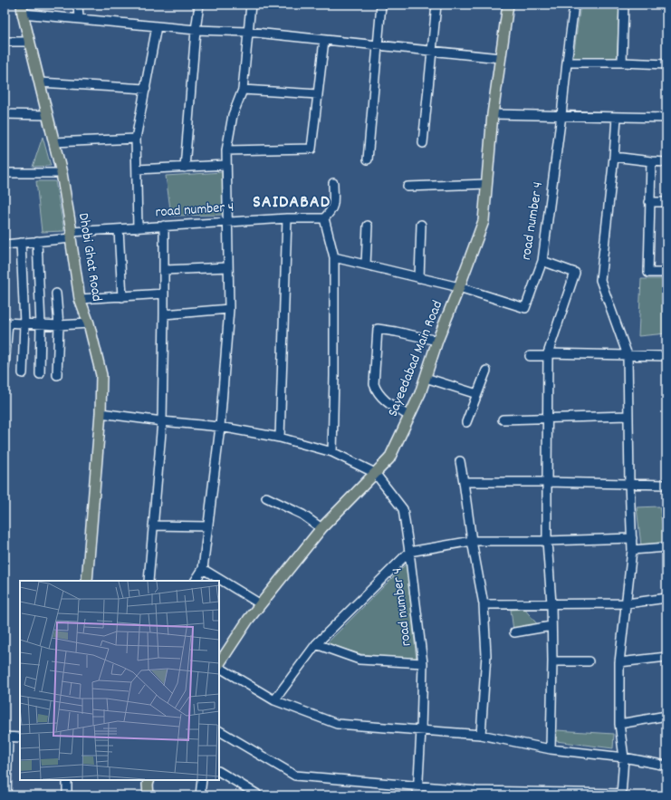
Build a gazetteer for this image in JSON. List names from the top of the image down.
{
  "streets": {
    "main road": ["Dhobi Ghat Road", "Sayeedabad Main Road"],
    "street": ["road number 4"]
  },
  "crossings": [
    ["road number 4", "Dhobi Ghat Road"],
    ["road number 4", "Sayeedabad Main Road"]
  ],
  "districts": ["SAIDABAD"]
}
